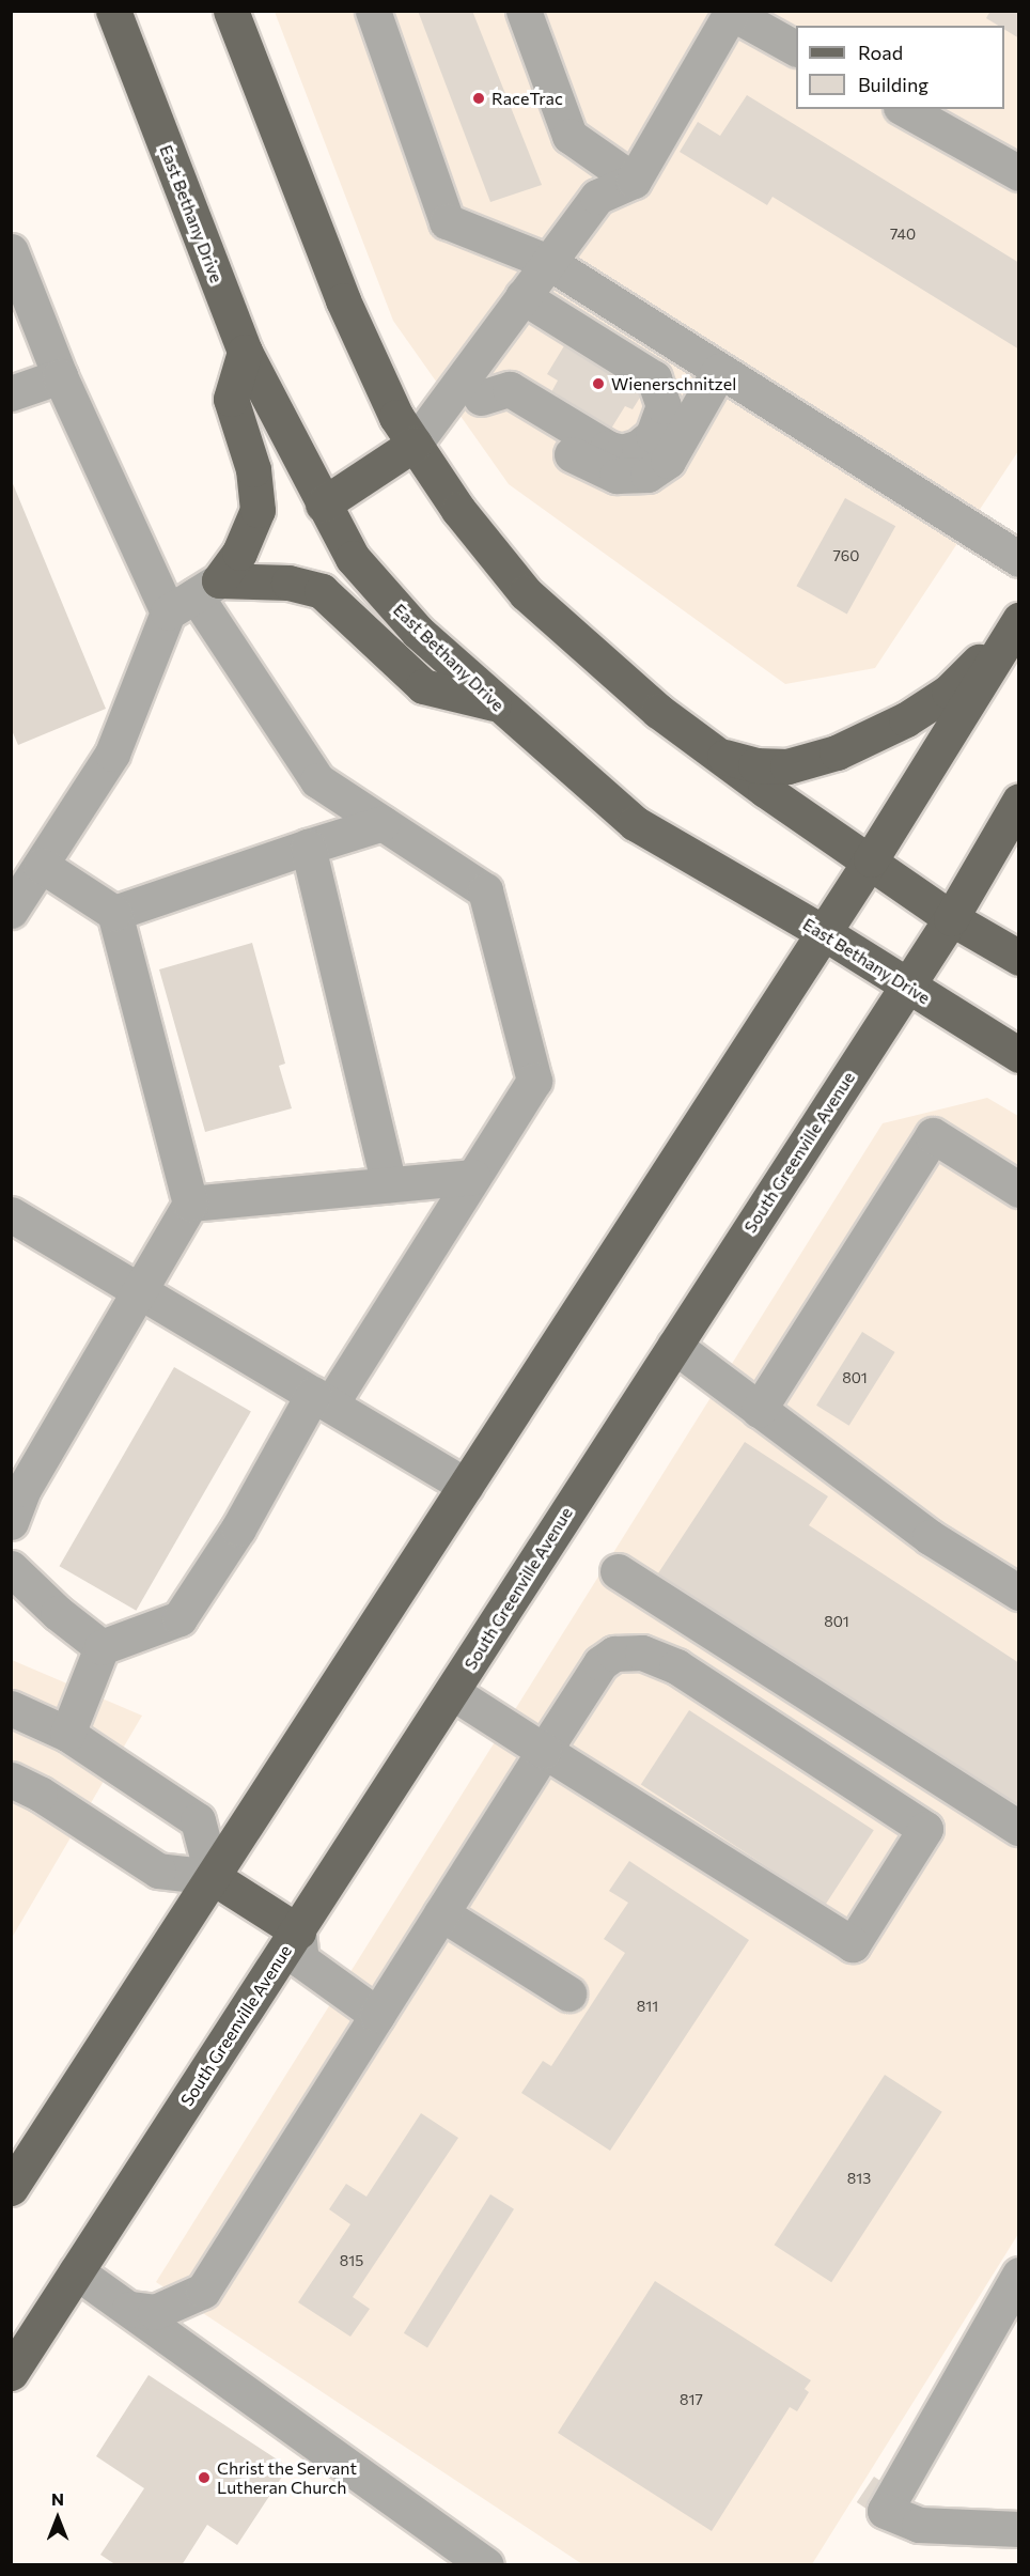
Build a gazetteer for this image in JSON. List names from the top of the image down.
{
  "streets": {
    "main road": ["East Bethany Drive", "South Greenville Avenue"]
  },
  "crossings": [
    ["East Bethany Drive", "South Greenville Avenue"]
  ],
  "places": ["RaceTrac", "Wienerschnitzel", "Christ the Servant Lutheran Church"],
  "house_numbers": [
    "740",
    "760",
    "801",
    "801",
    "811",
    "813",
    "815",
    "817"
  ],
  "legend": ["Road", "Building"],
  "north": "top"
}
